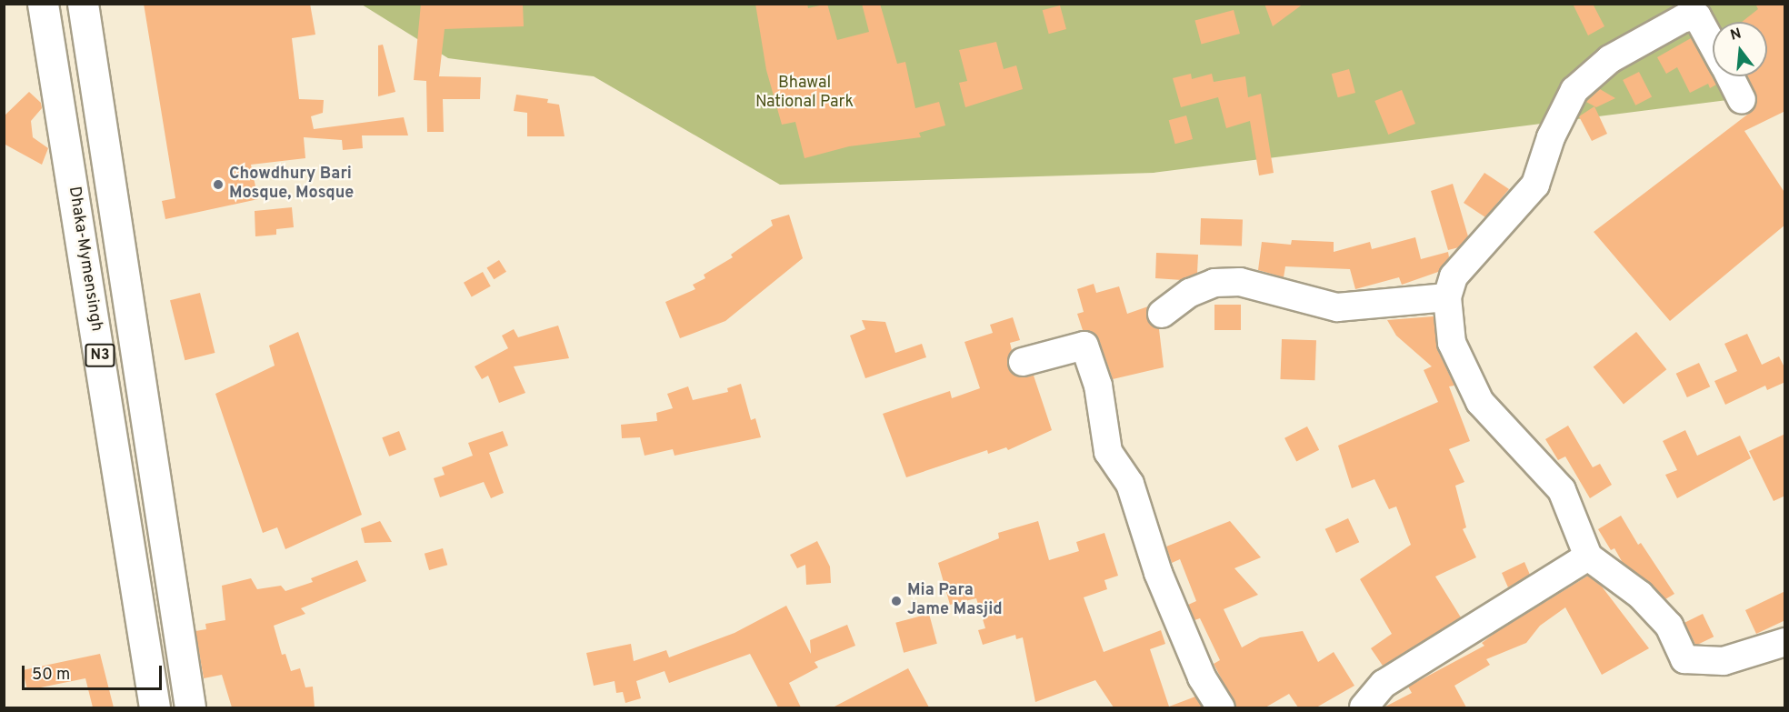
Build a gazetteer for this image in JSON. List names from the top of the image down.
{
  "streets": {
    "highway": ["Dhaka-Mymensingh", "N3"]
  },
  "parks": ["Bhawal National Park"],
  "places": ["Chowdhury Bari Mosque, Mosque", "Mia Para Jame Masjid"],
  "scale_bar": "50 m",
  "north": "top"
}
